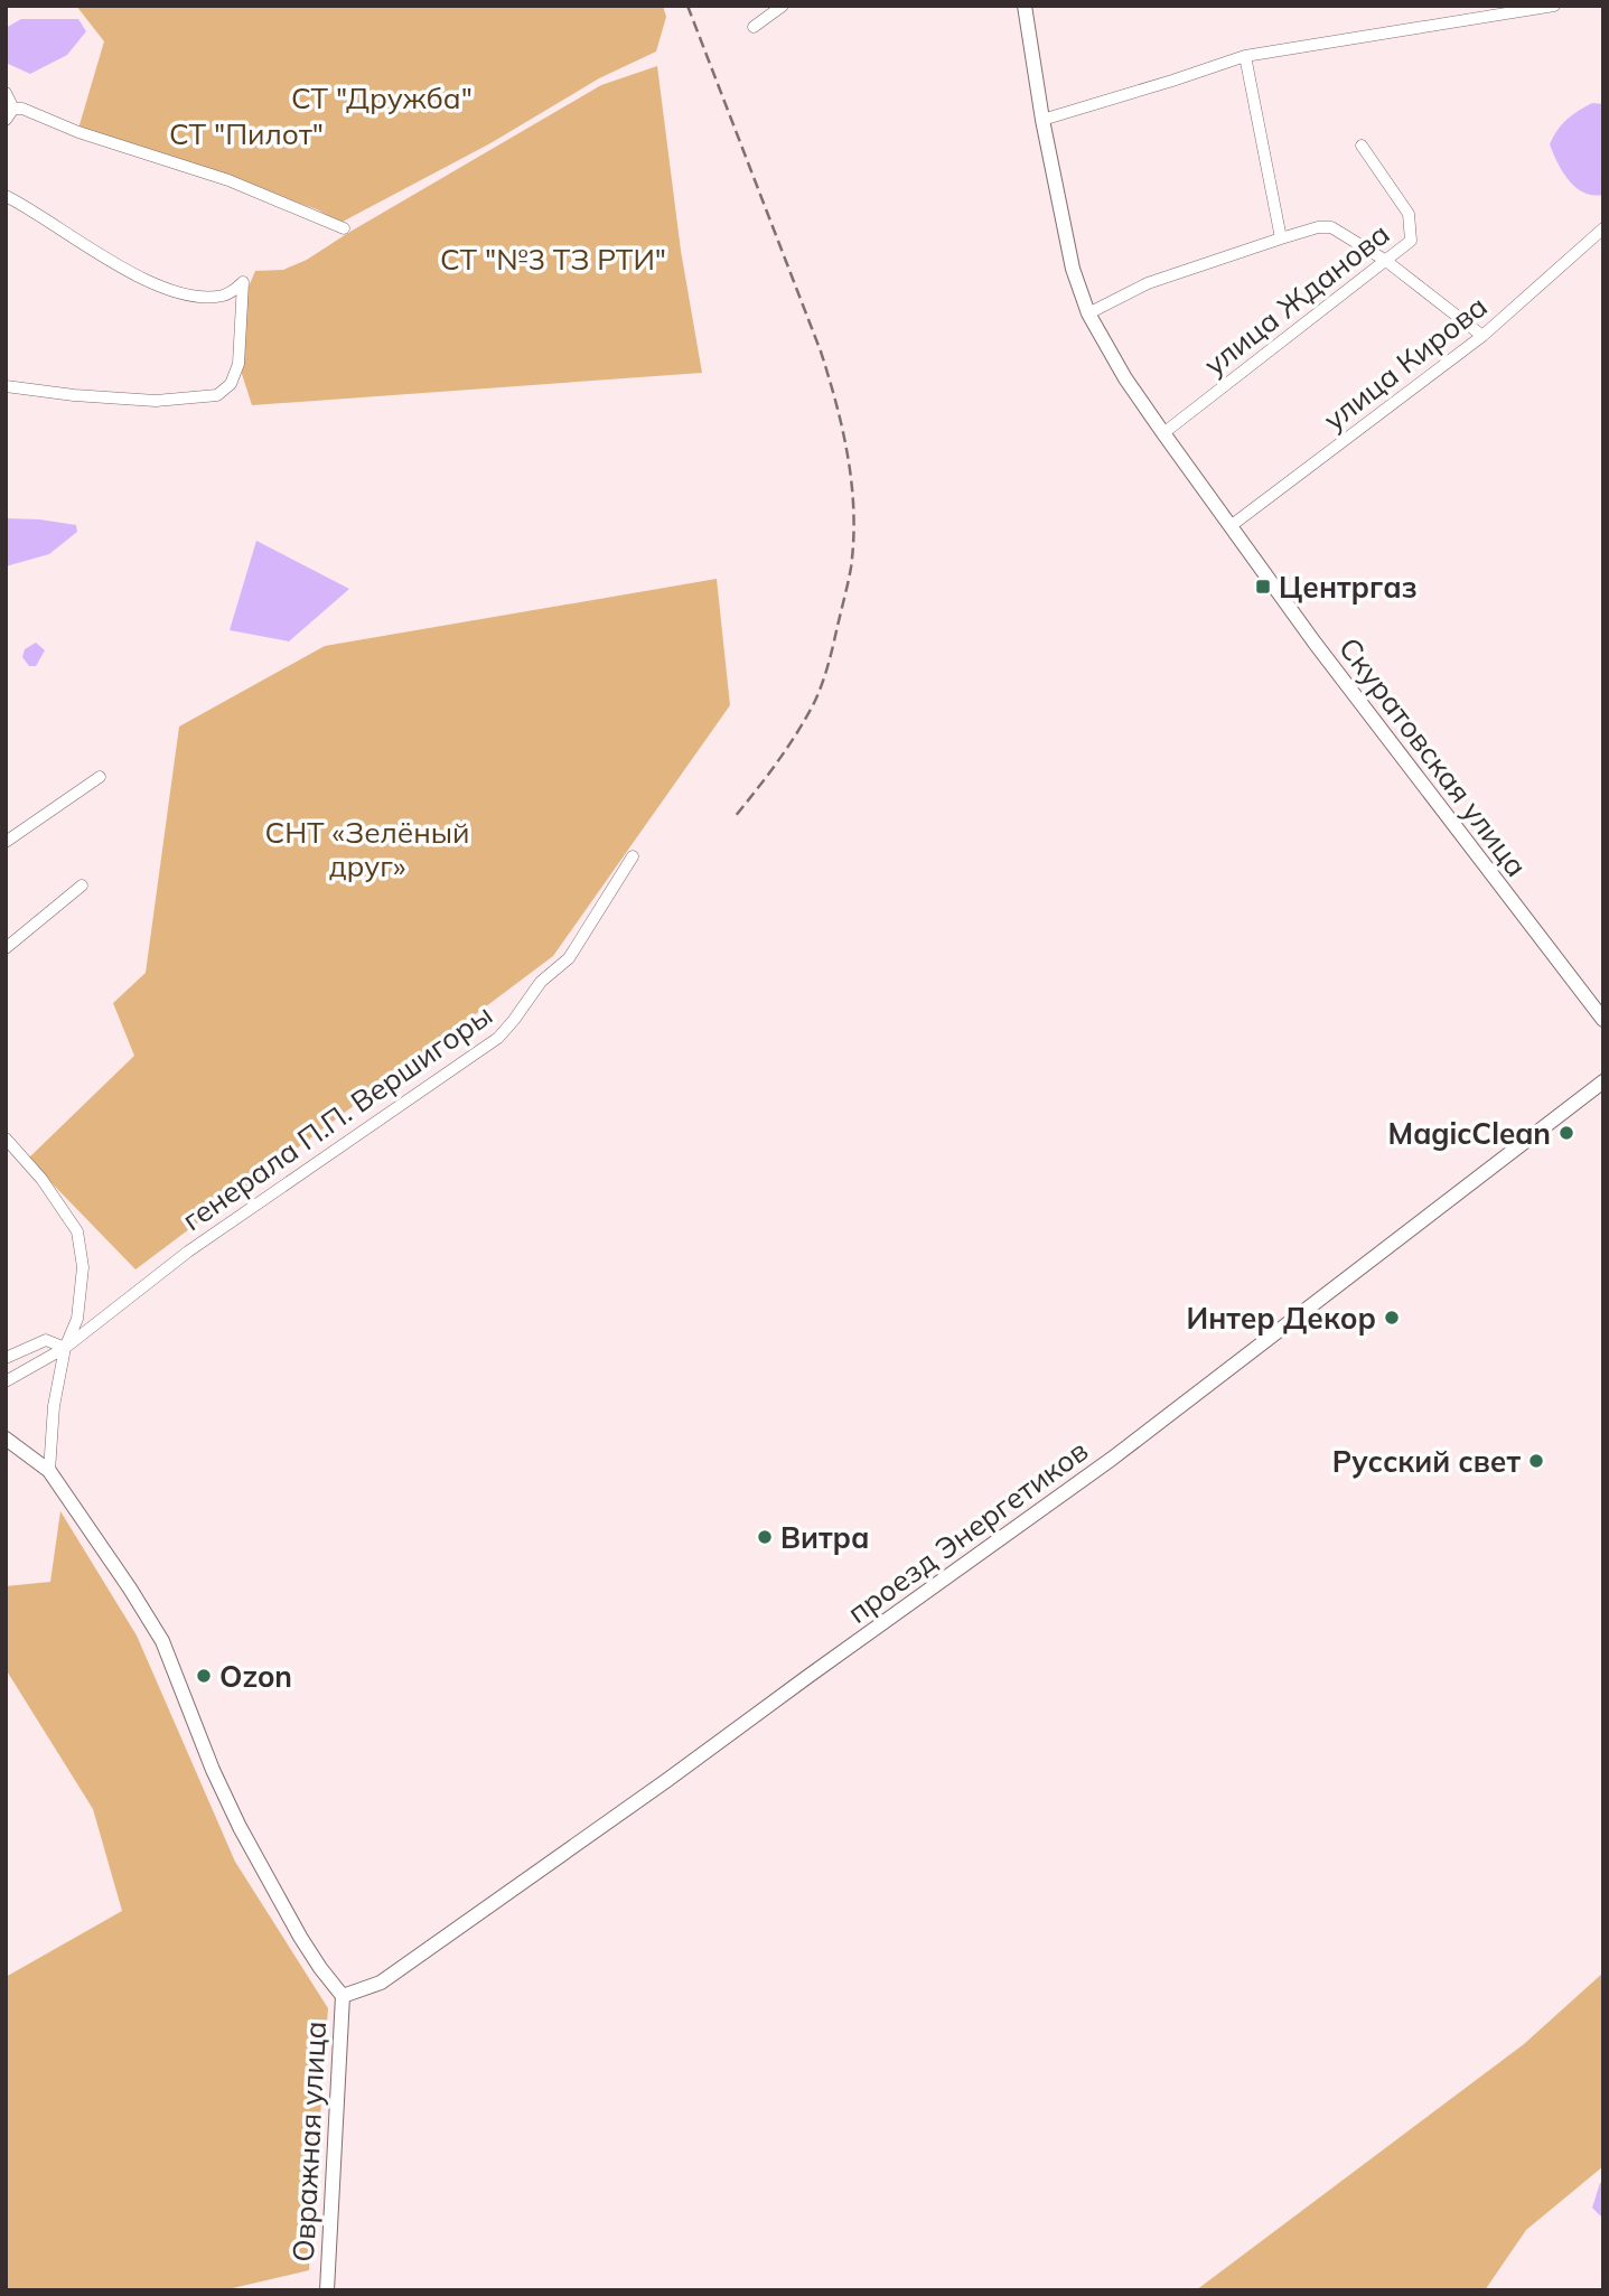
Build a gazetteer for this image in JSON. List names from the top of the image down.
{
  "streets": {
    "street": [
      "улица Жданова",
      "улица Кирова",
      "Скуратовская улица",
      "генерала П.П. Вершигоры",
      "проезд Энергетиков",
      "Овражная улица"
    ]
  },
  "crossings": [
    ["улица Жданова", "Скуратовская улица"],
    ["улица Кирова", "Скуратовская улица"],
    ["проезд Энергетиков", "Овражная улица"]
  ],
  "parks": [
    "СТ \"Дружба\"",
    "СТ \"Пилот\"",
    "СТ \"№3 ТЗ РТИ\"",
    "СНТ «Зелёный друг»"
  ],
  "places": {
    "transit": ["Центргаз"],
    "other": [
      "MagicClean",
      "Интер Декор",
      "Русский свет",
      "Витра",
      "Ozon"
    ]
  }
}
